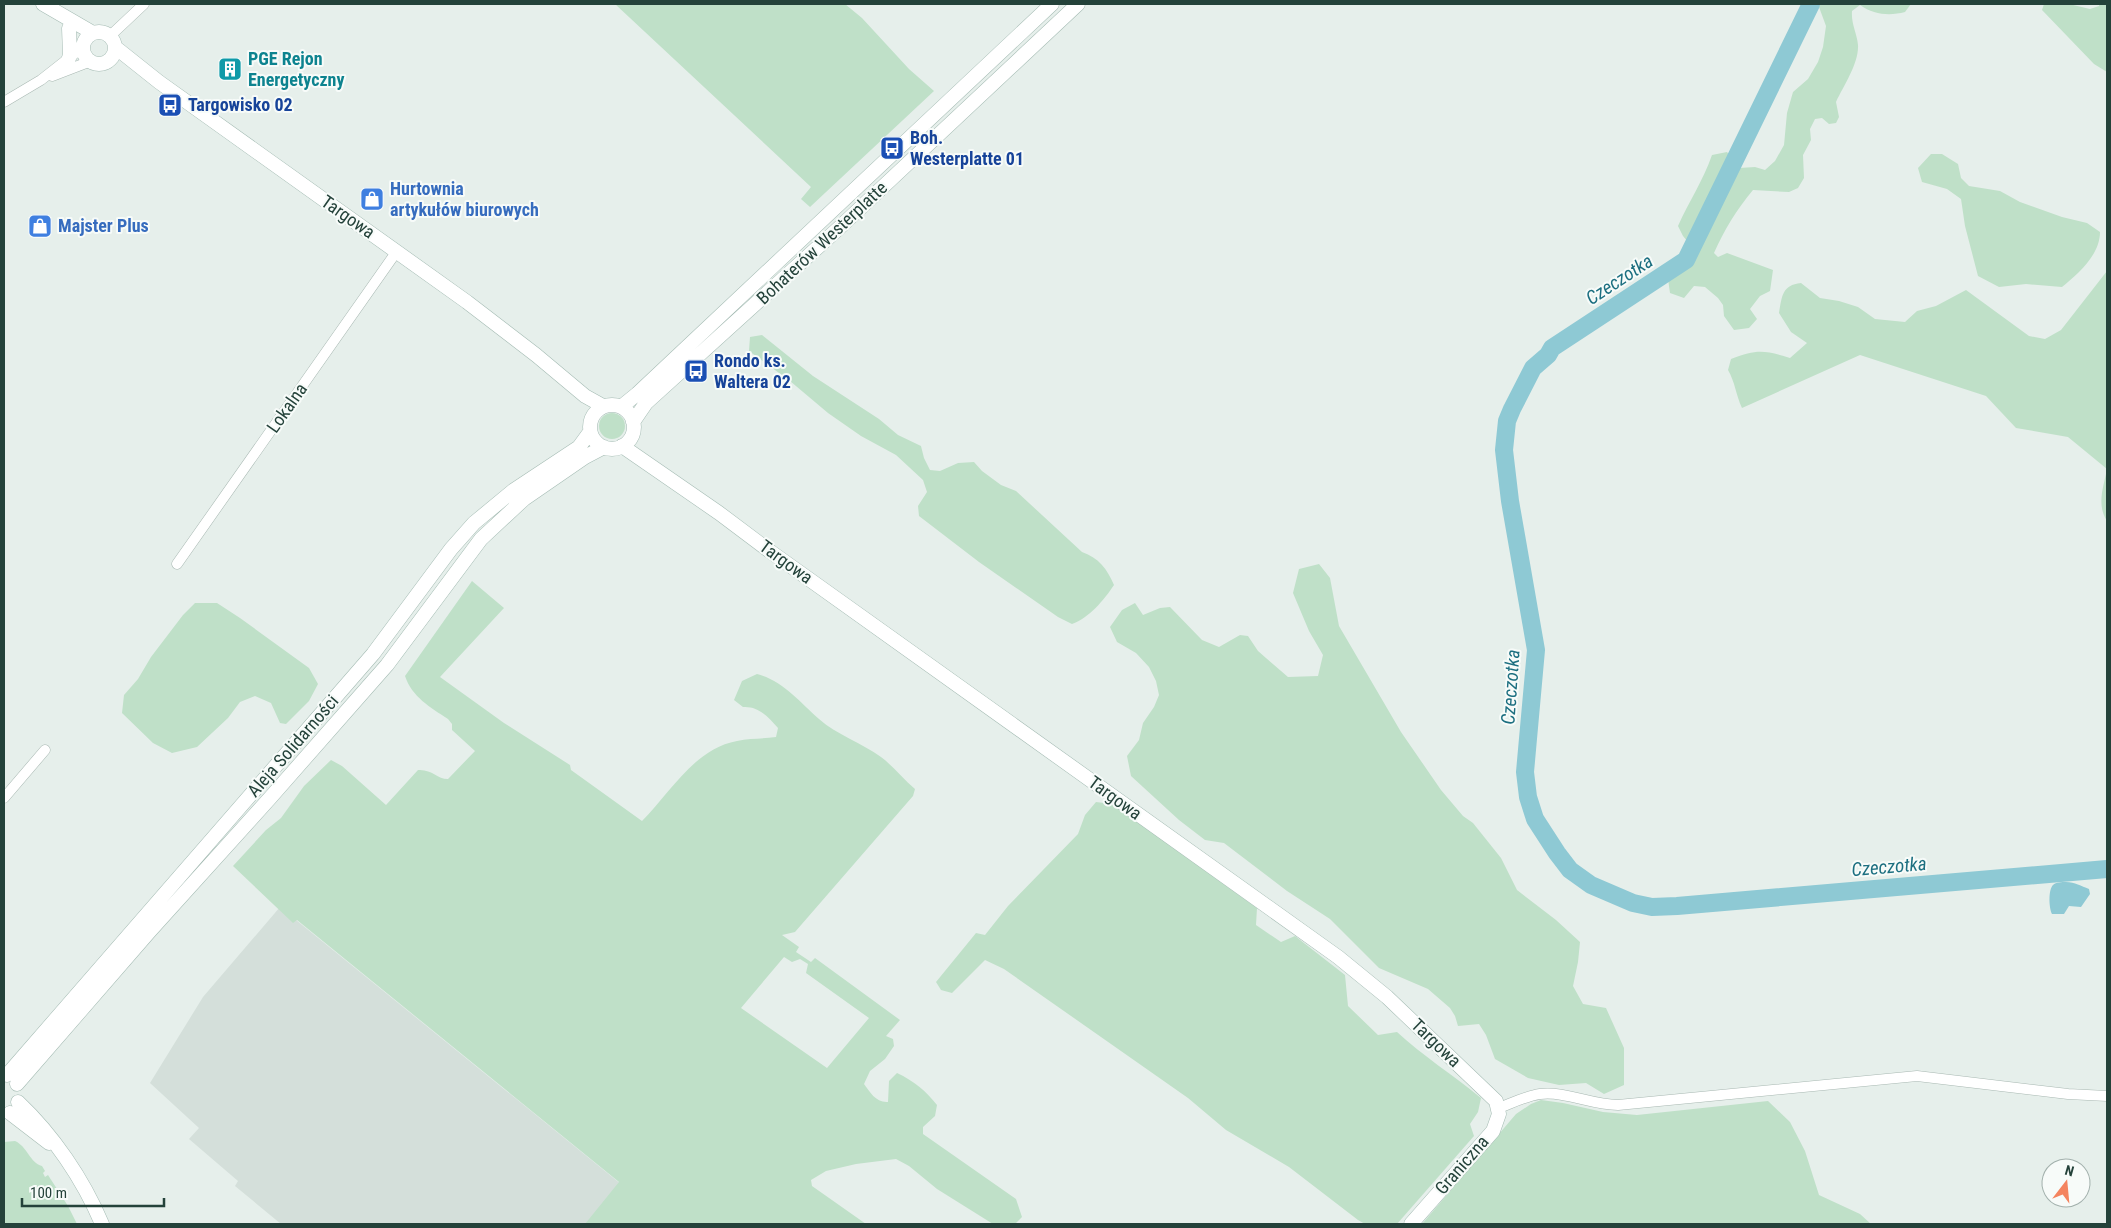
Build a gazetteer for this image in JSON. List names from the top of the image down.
{
  "streets": {
    "main road": [
      "Targowa",
      "Bohaterów Westerplatte",
      "Aleja Solidarności",
      "Graniczna"
    ],
    "street": ["Lokalna"]
  },
  "crossings": [
    ["Targowa", "Bohaterów Westerplatte"],
    ["Targowa", "Lokalna"],
    ["Targowa", "Aleja Solidarności"],
    ["Targowa", "Graniczna"],
    ["Bohaterów Westerplatte", "Aleja Solidarności"]
  ],
  "water": ["Czeczotka"],
  "places": {
    "building": ["PGE Rejon Energetyczny"],
    "bus stop": ["Targowisko 02", "Boh. Westerplatte 01", "Rondo ks. Waltera 02"],
    "shop": ["Hurtownia artykułów biurowych", "Majster Plus"]
  },
  "scale_bar": "100 m",
  "north": "top"
}
